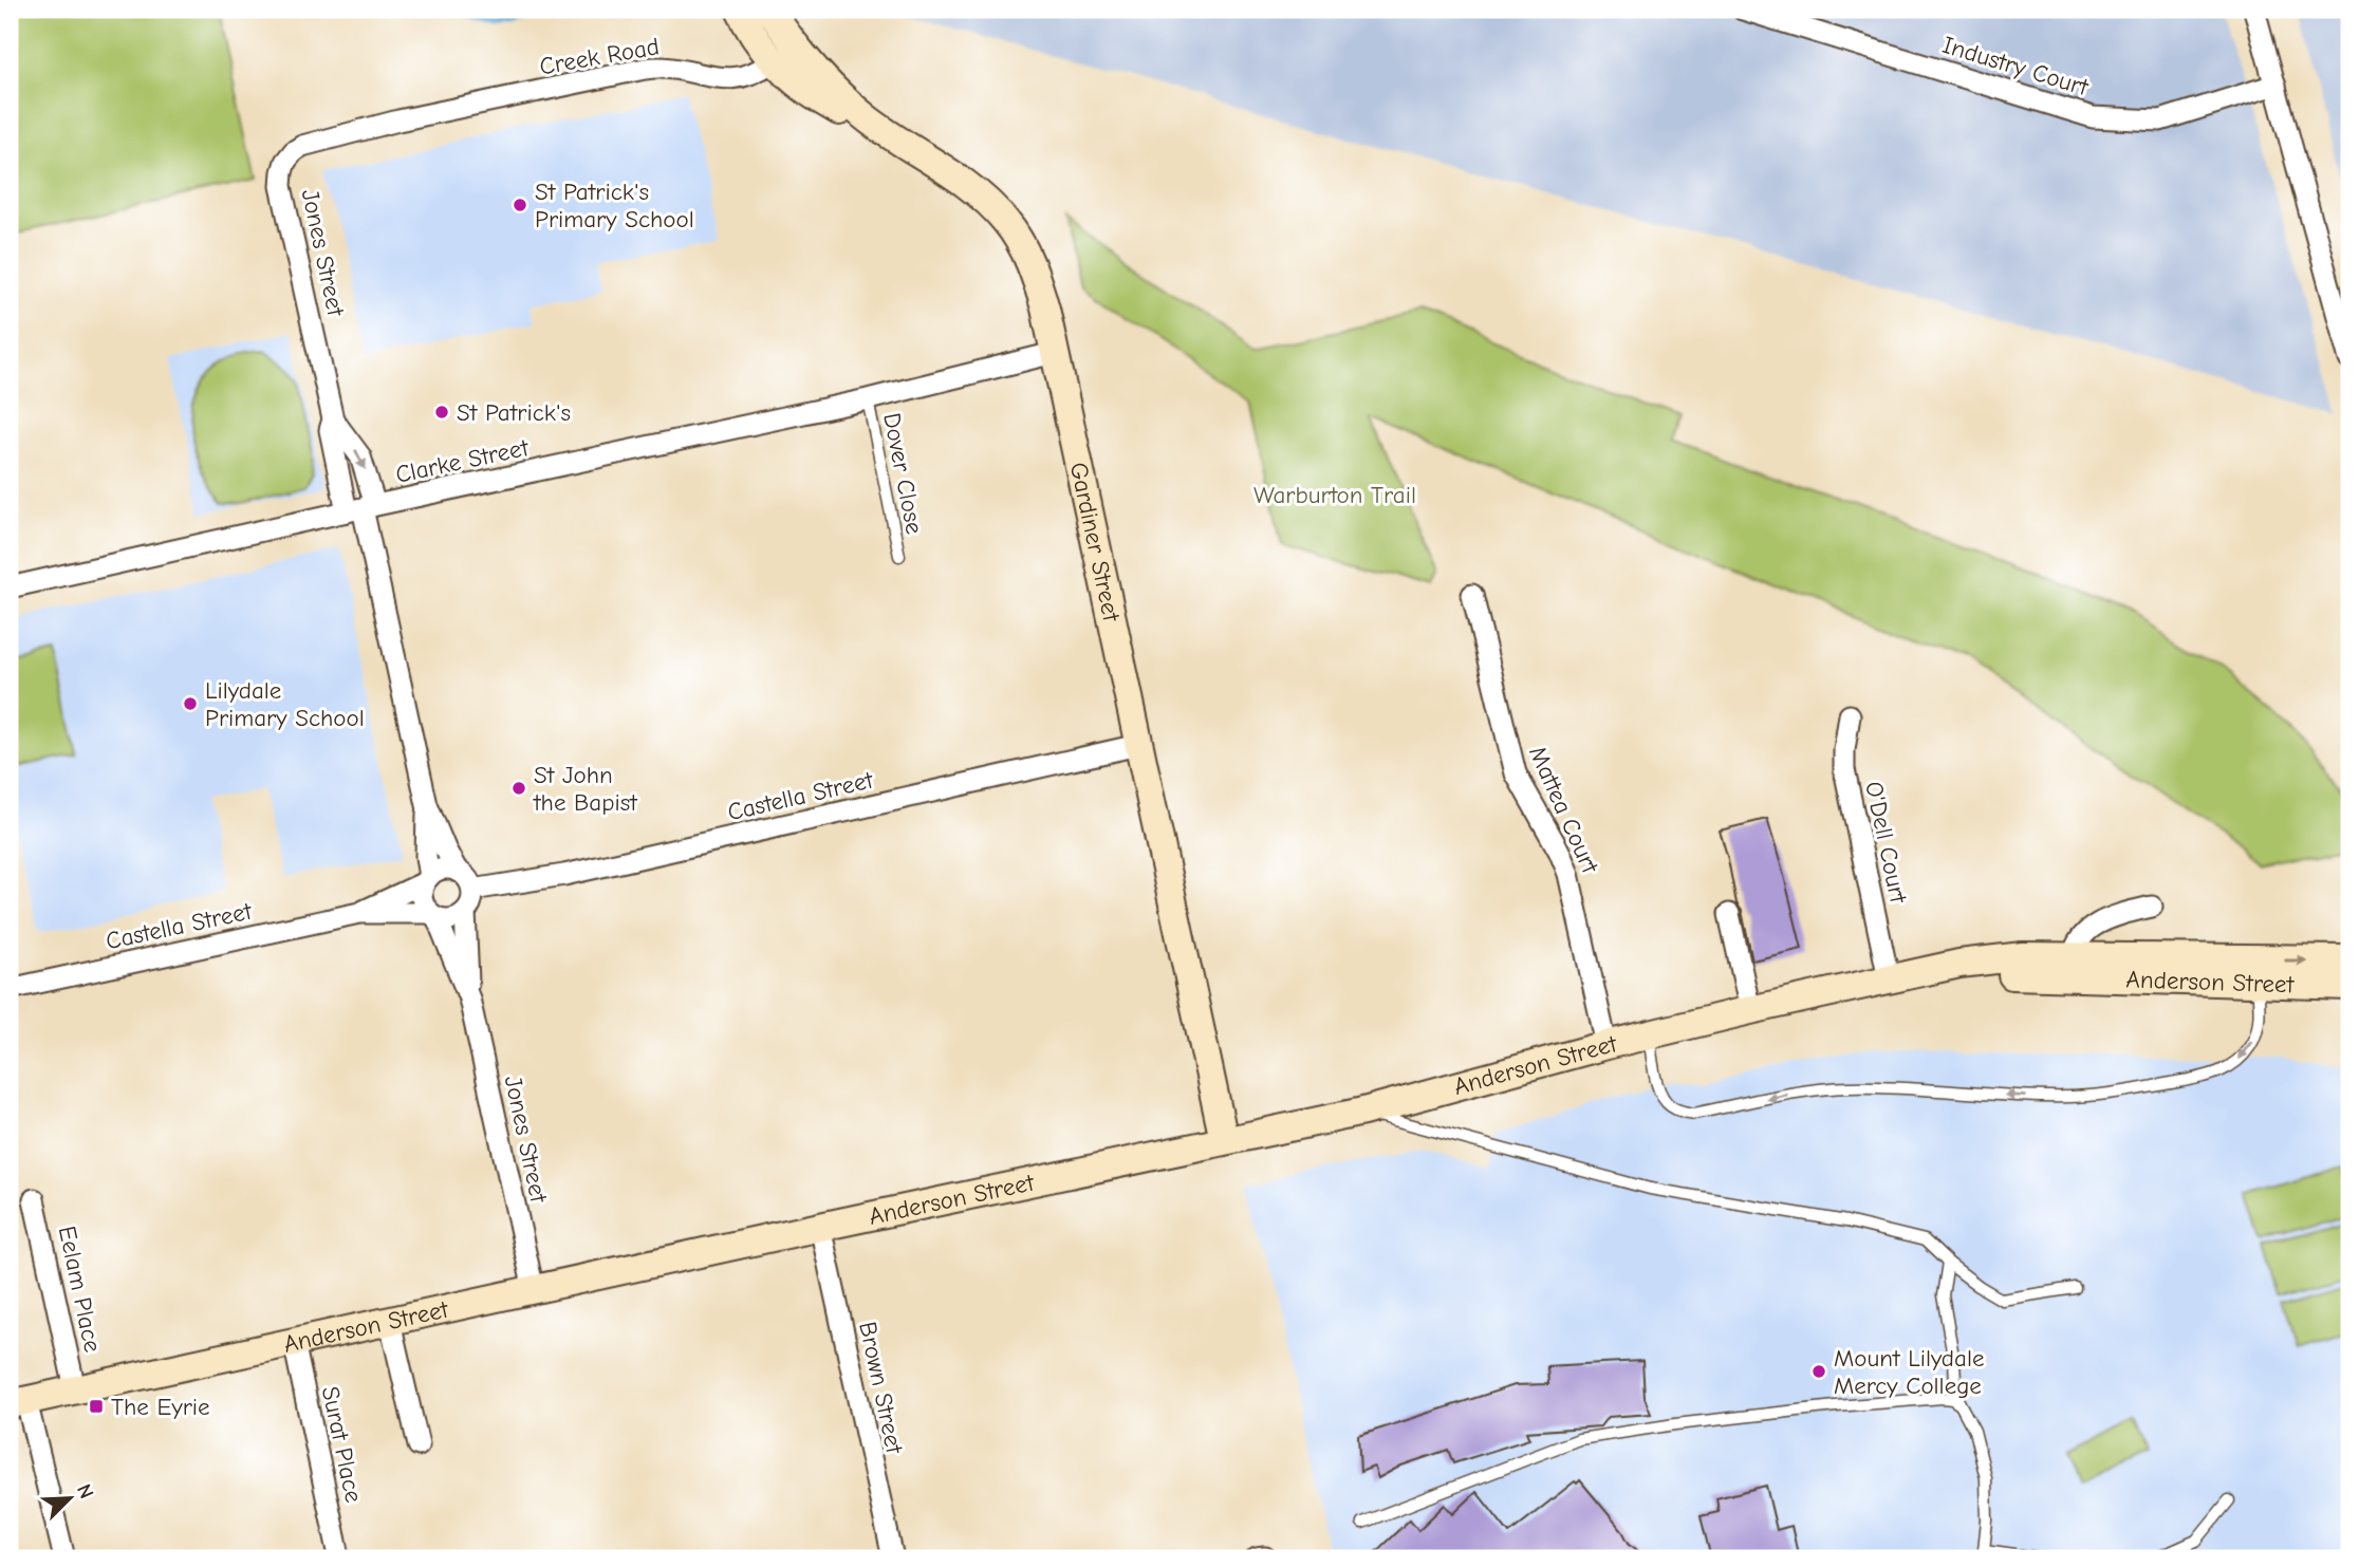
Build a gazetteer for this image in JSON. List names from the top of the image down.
{
  "streets": {
    "main road": ["Gardiner Street", "Anderson Street"],
    "street": [
      "Creek Road",
      "Industry Court",
      "Jones Street",
      "Clarke Street",
      "Castella Street",
      "Mattea Court",
      "O'Dell Court",
      "Eelam Place",
      "Brown Street",
      "Surat Place"
    ],
    "lane": ["Dover Close"]
  },
  "crossings": [
    ["Creek Road", "Jones Street"],
    ["Creek Road", "Gardiner Street"],
    ["Jones Street", "Clarke Street"],
    ["Jones Street", "Castella Street"],
    ["Jones Street", "Anderson Street"],
    ["Clarke Street", "Dover Close"],
    ["Clarke Street", "Gardiner Street"],
    ["Gardiner Street", "Castella Street"],
    ["Gardiner Street", "Anderson Street"],
    ["Mattea Court", "Anderson Street"],
    ["O'Dell Court", "Anderson Street"],
    ["Anderson Street", "Eelam Place"],
    ["Anderson Street", "Brown Street"],
    ["Anderson Street", "Surat Place"]
  ],
  "parks": ["Warburton Trail"],
  "places": {
    "other": [
      "St Patrick's Primary School",
      "St Patrick's",
      "Lilydale Primary School",
      "St John the Bapist",
      "Mount Lilydale Mercy College"
    ],
    "transit": ["The Eyrie"]
  },
  "north": "top right"
}
